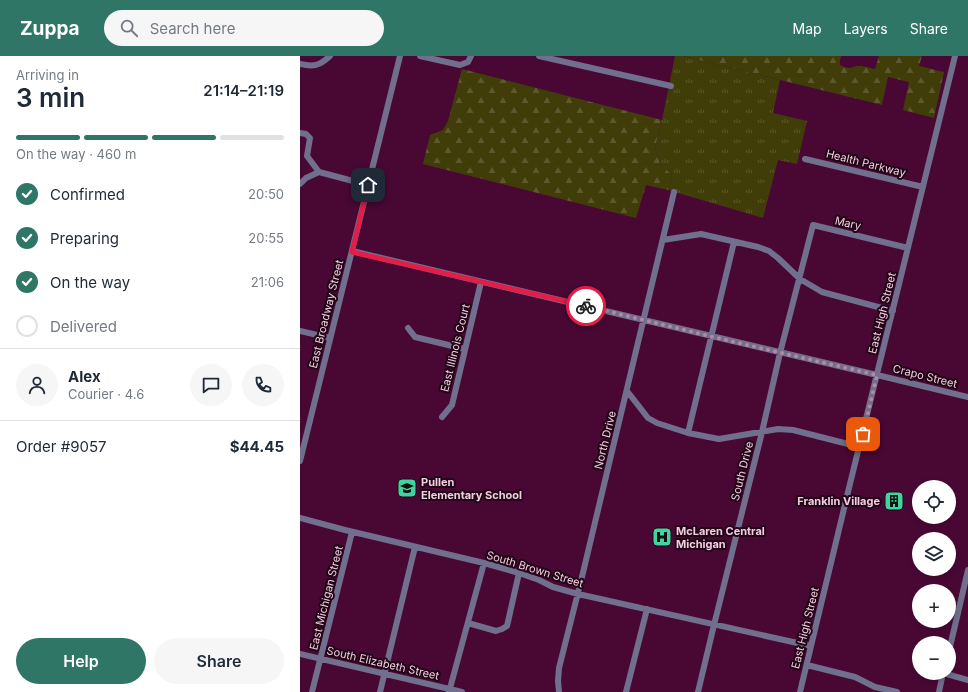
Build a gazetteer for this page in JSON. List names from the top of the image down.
{
  "streets": {
    "street": [
      "Health Parkway",
      "Mary",
      "East High Street",
      "East Broadway Street",
      "East Illinois Court",
      "Crapo Street",
      "North Drive",
      "South Drive",
      "South Brown Street",
      "East Michigan Street",
      "South Elizabeth Street"
    ]
  },
  "crossings": [
    ["Health Parkway", "East High Street"],
    ["Mary", "East High Street"],
    ["Mary", "South Drive"],
    ["East High Street", "Crapo Street"],
    ["East High Street", "South Brown Street"],
    ["East Broadway Street", "Crapo Street"],
    ["East Illinois Court", "Crapo Street"],
    ["Crapo Street", "North Drive"],
    ["Crapo Street", "South Drive"],
    ["North Drive", "South Brown Street"],
    ["South Drive", "South Brown Street"],
    ["South Brown Street", "East Michigan Street"],
    ["East Michigan Street", "South Elizabeth Street"]
  ],
  "places": {
    "school or university": ["Pullen Elementary School"],
    "building": ["Franklin Village"],
    "hospital": ["McLaren Central Michigan"]
  },
  "page": {
    "header": "Zuppa",
    "search": "Search here",
    "nav": ["Map", "Layers", "Share"],
    "heading": ["3 min", "Arriving in", "21:14–21:19"],
    "panel": [
      "Alex",
      "Courier · 4.6",
      "Order #9057",
      "$44.45"
    ],
    "bar": "On the way · 460 m",
    "list": [
      ["Confirmed", "20:50"],
      ["Preparing", "20:55"],
      ["On the way", "21:06"],
      "Delivered"
    ],
    "map_buttons": ["+", "−"],
    "buttons": ["Help", "Share"]
  }
}
